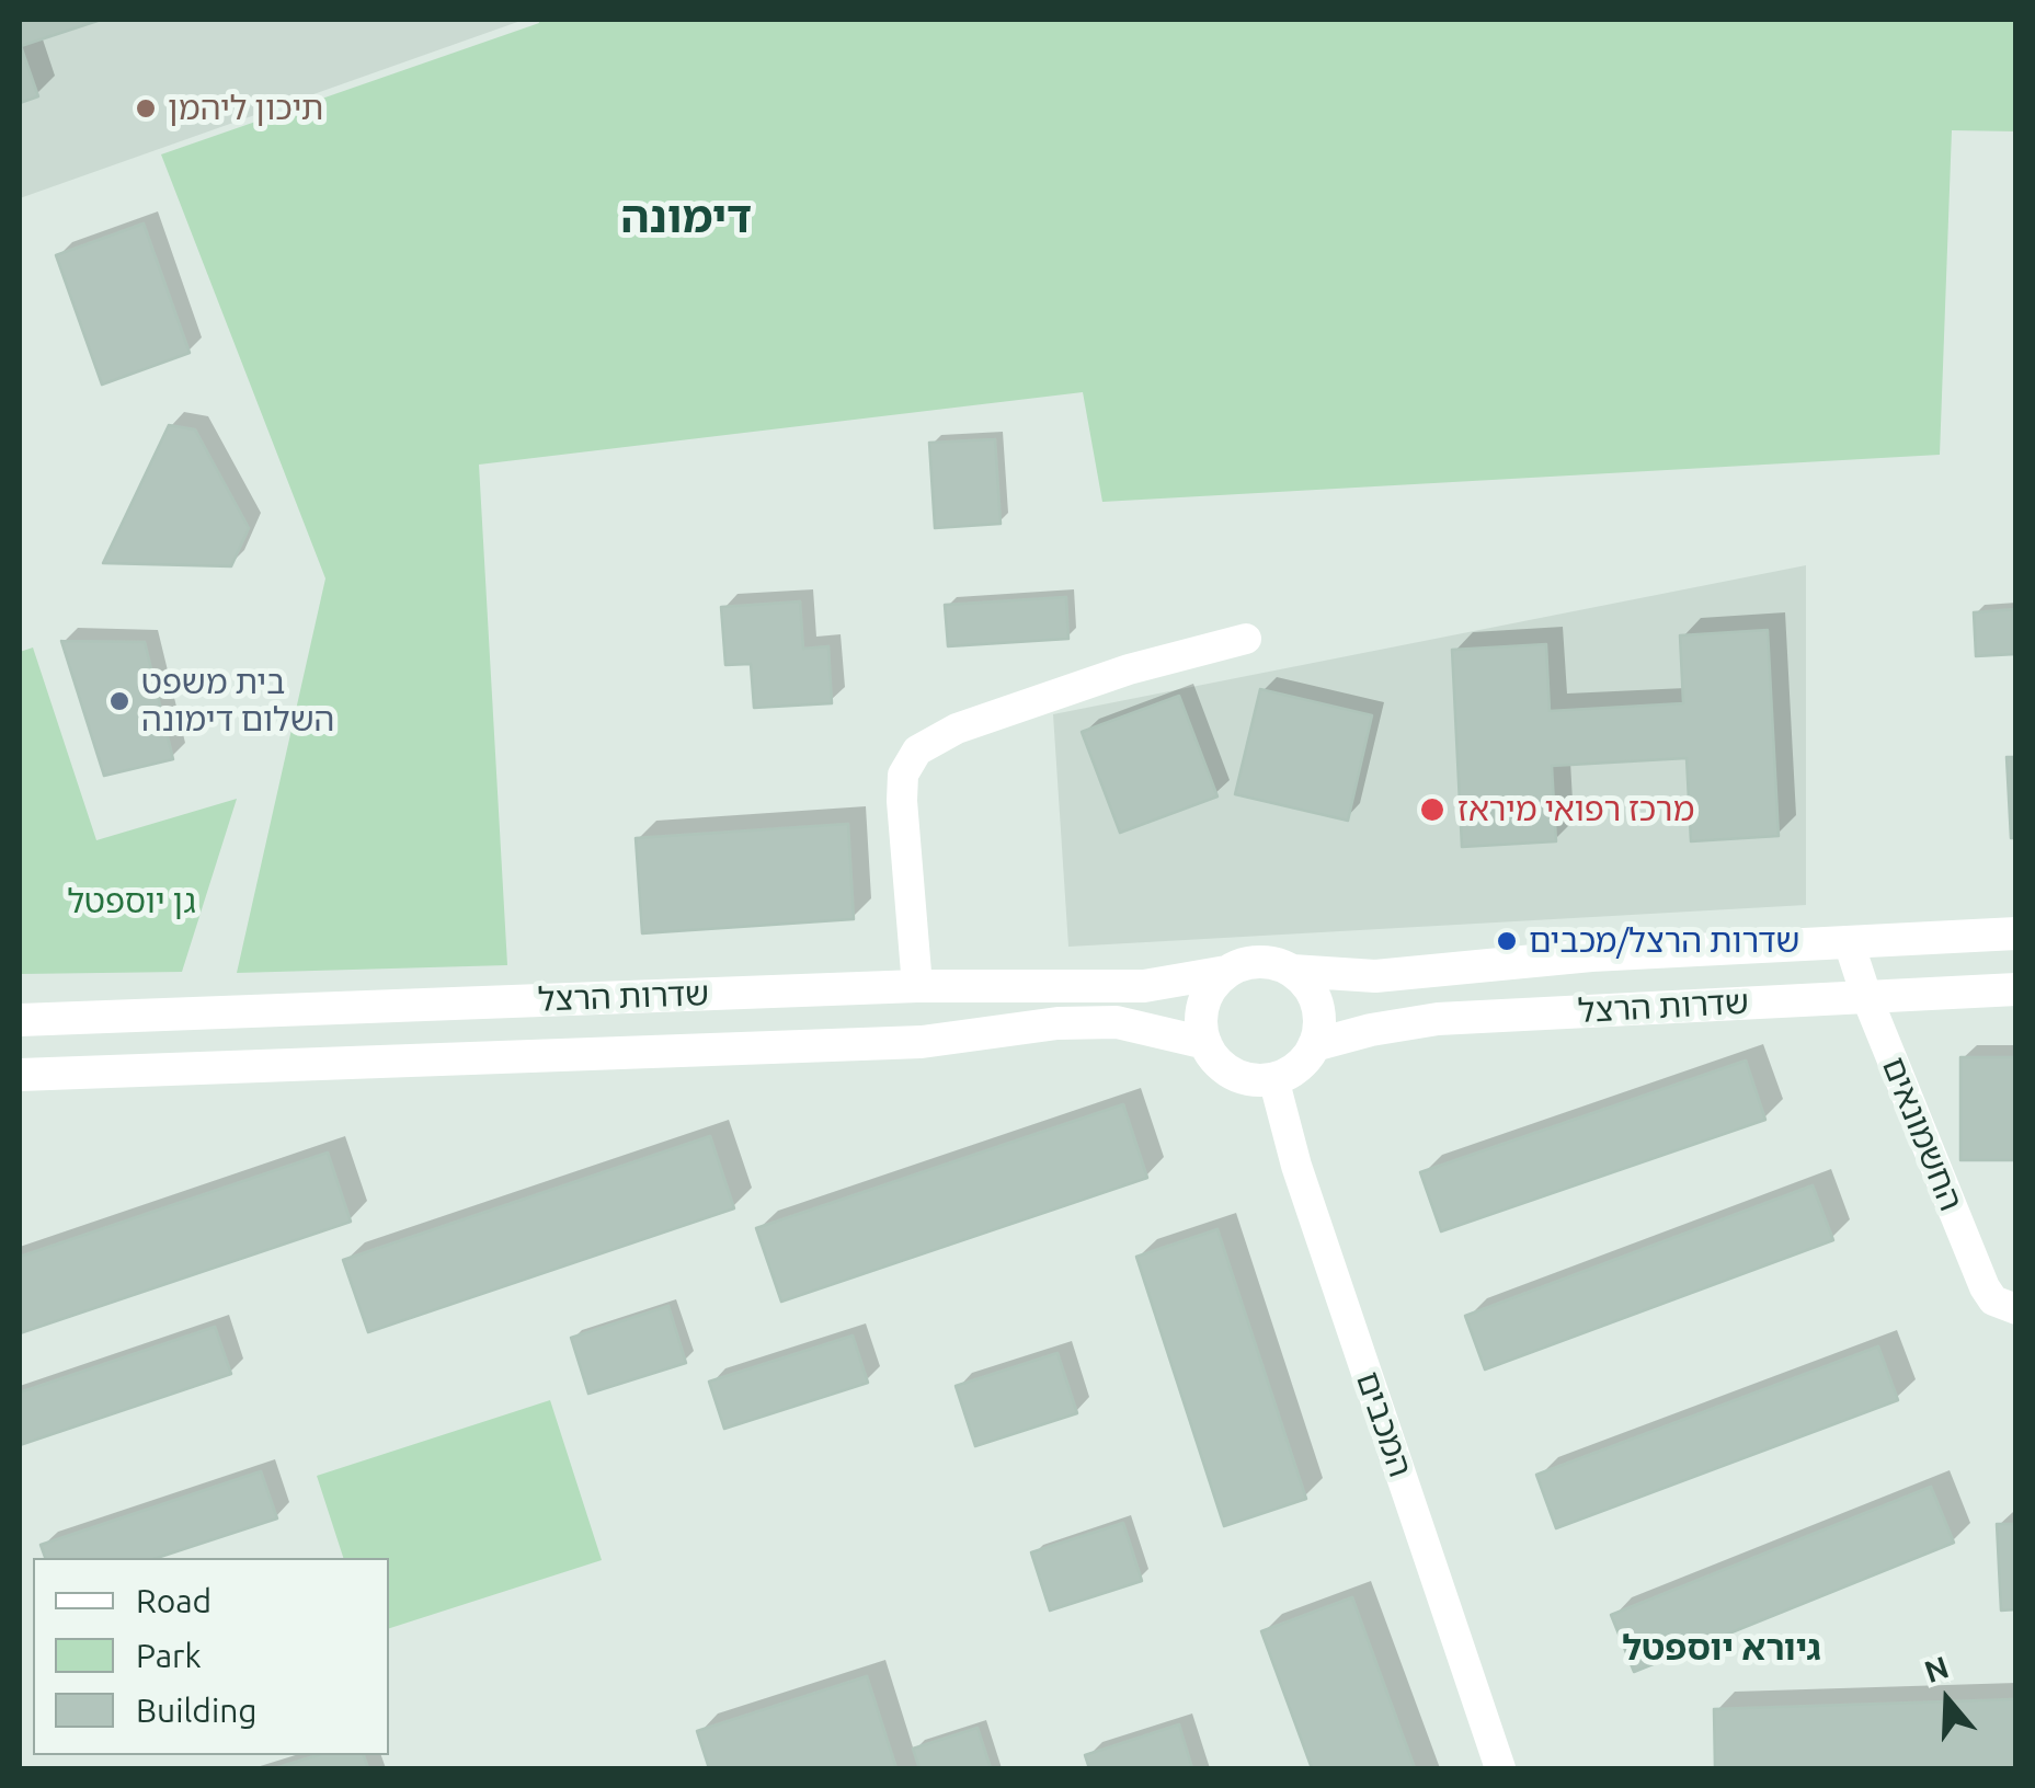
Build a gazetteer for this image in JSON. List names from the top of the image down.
{
  "streets": {
    "main road": ["שדרות הרצל"],
    "street": ["החשמונאים", "המכבים"]
  },
  "crossings": [
    ["שדרות הרצל", "החשמונאים"],
    ["שדרות הרצל", "המכבים"]
  ],
  "districts": ["דימונה", "גיורא יוספטל"],
  "parks": ["גן יוספטל"],
  "places": [
    "תיכון ליהמן",
    "בית משפט השלום דימונה",
    "מרכז רפואי מיראז",
    "שדרות הרצל/מכבים"
  ],
  "legend": ["Road", "Park", "Building"],
  "north": "top"
}
